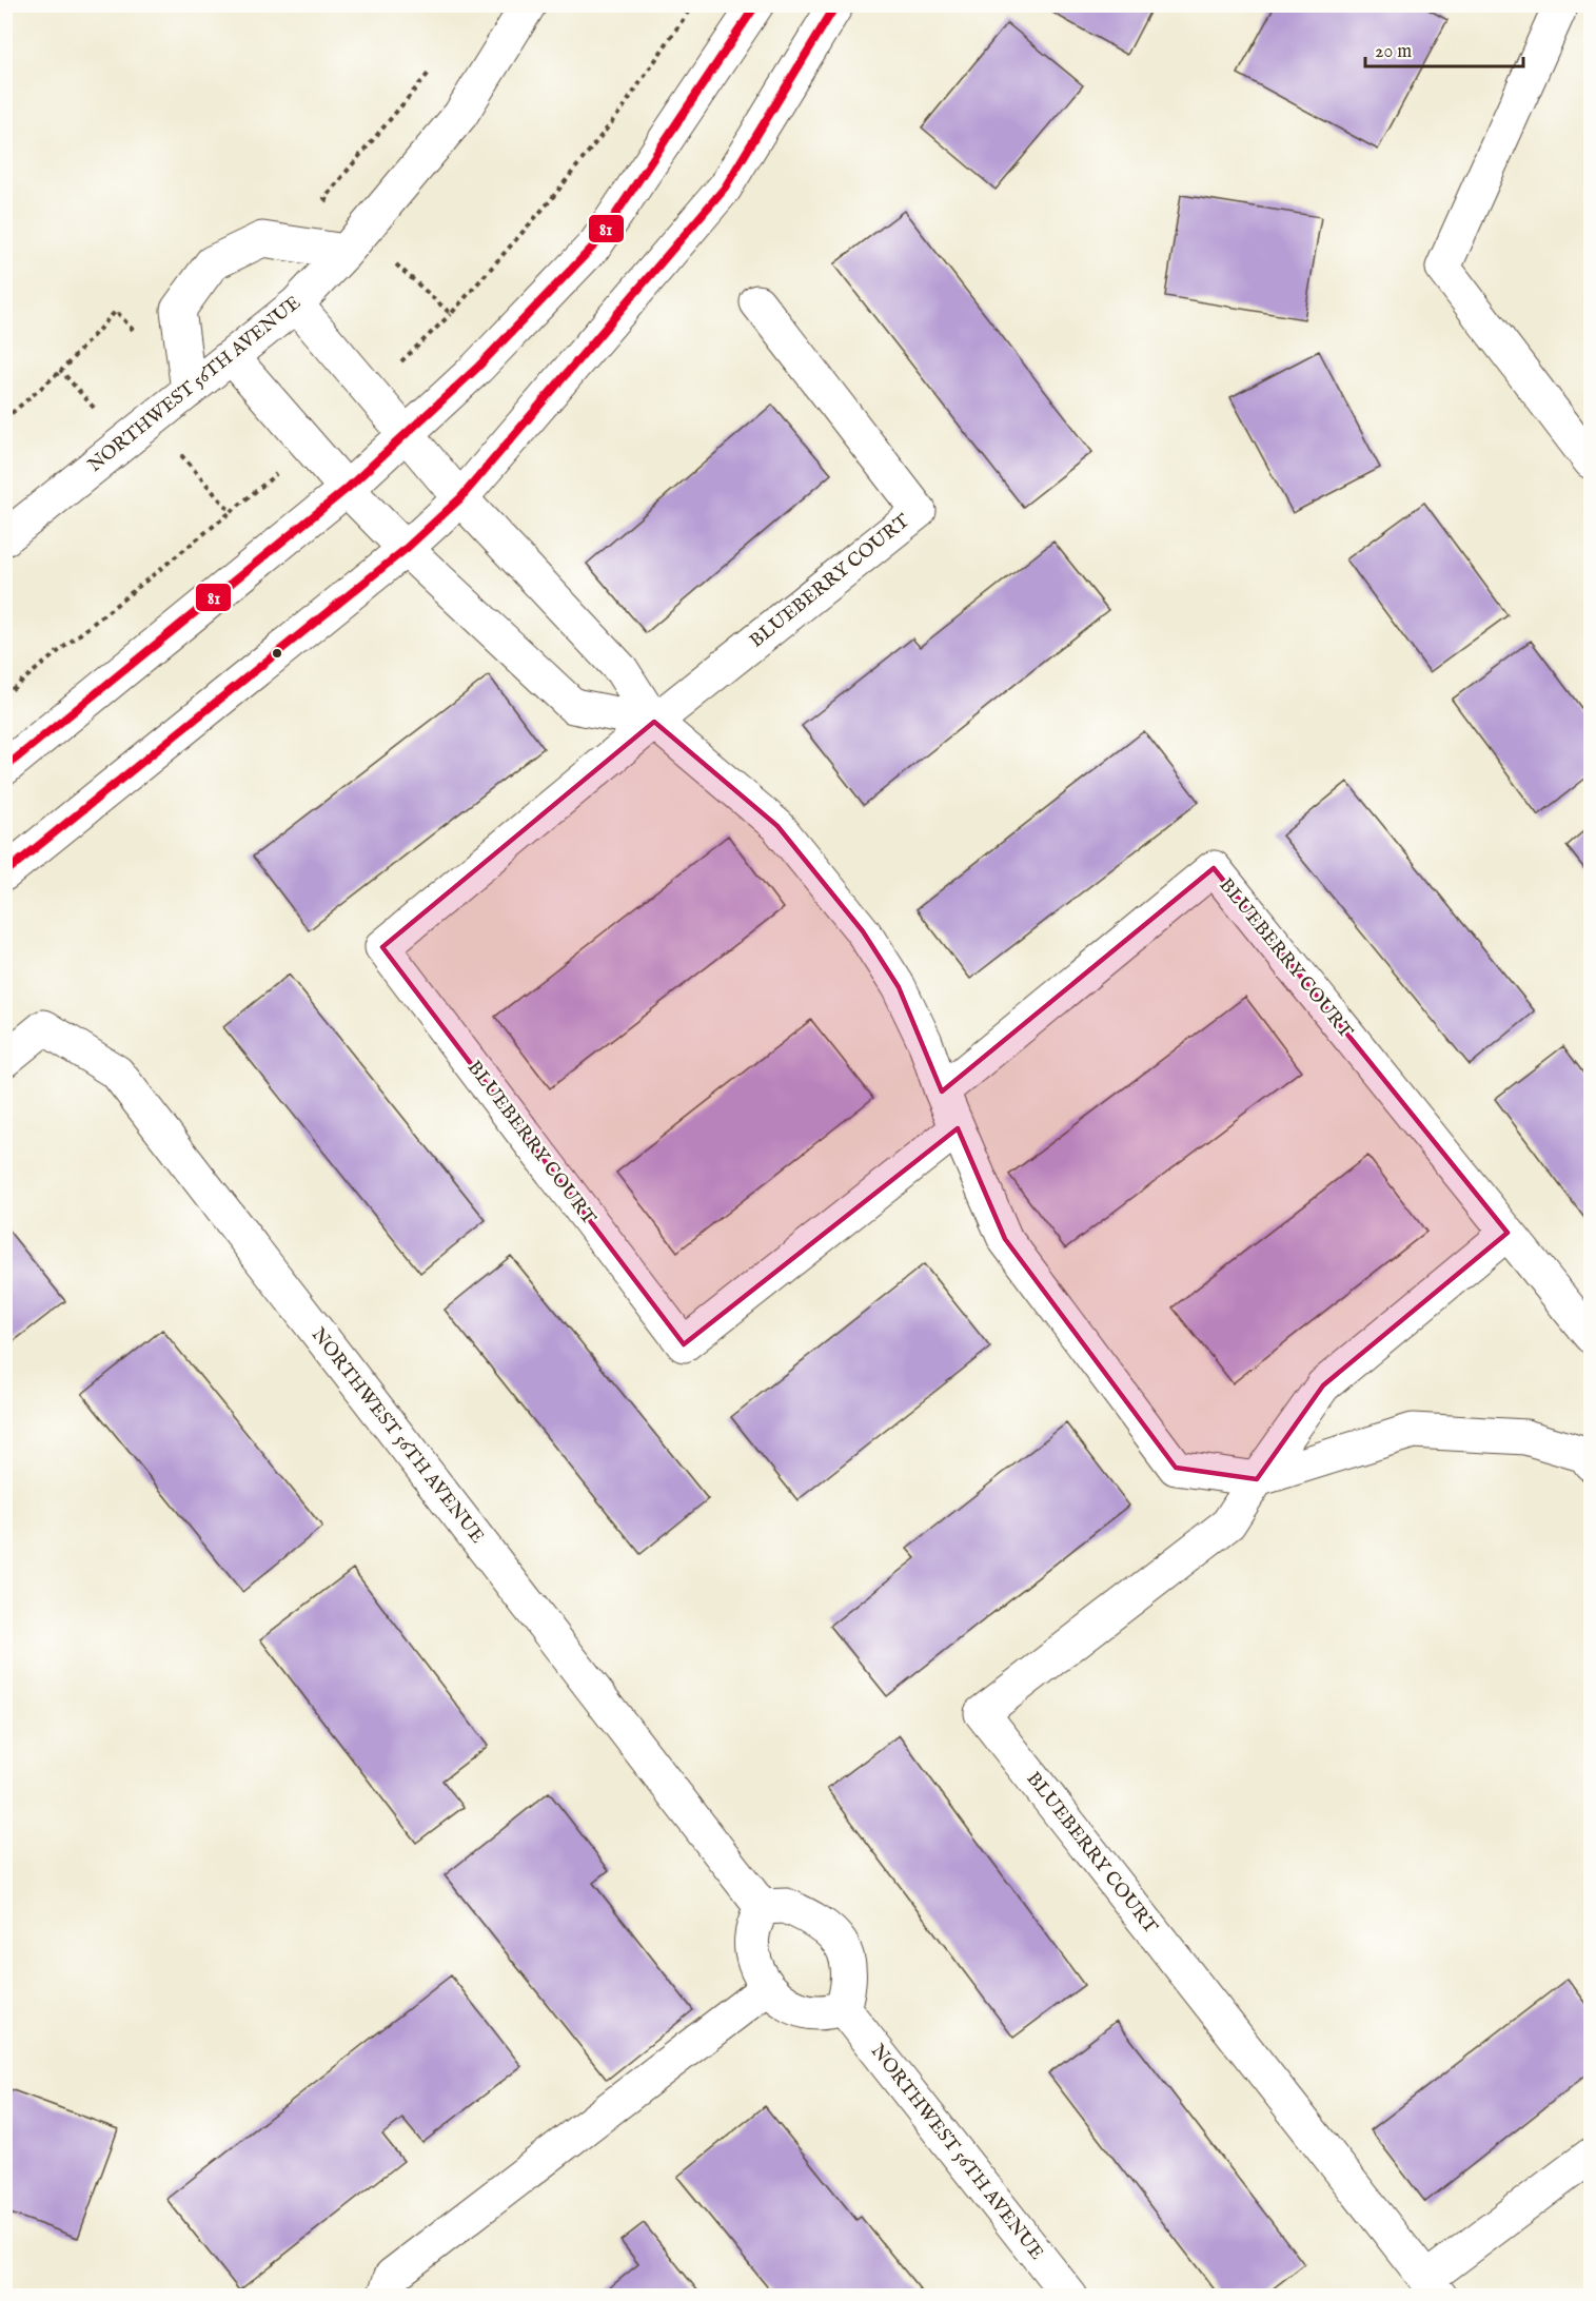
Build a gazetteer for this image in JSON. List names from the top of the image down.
{
  "streets": {
    "street": ["NORTHWEST 56TH AVENUE", "BLUEBERRY COURT"]
  },
  "lines": ["transit line 81"],
  "scale_bar": "20 m"
}
